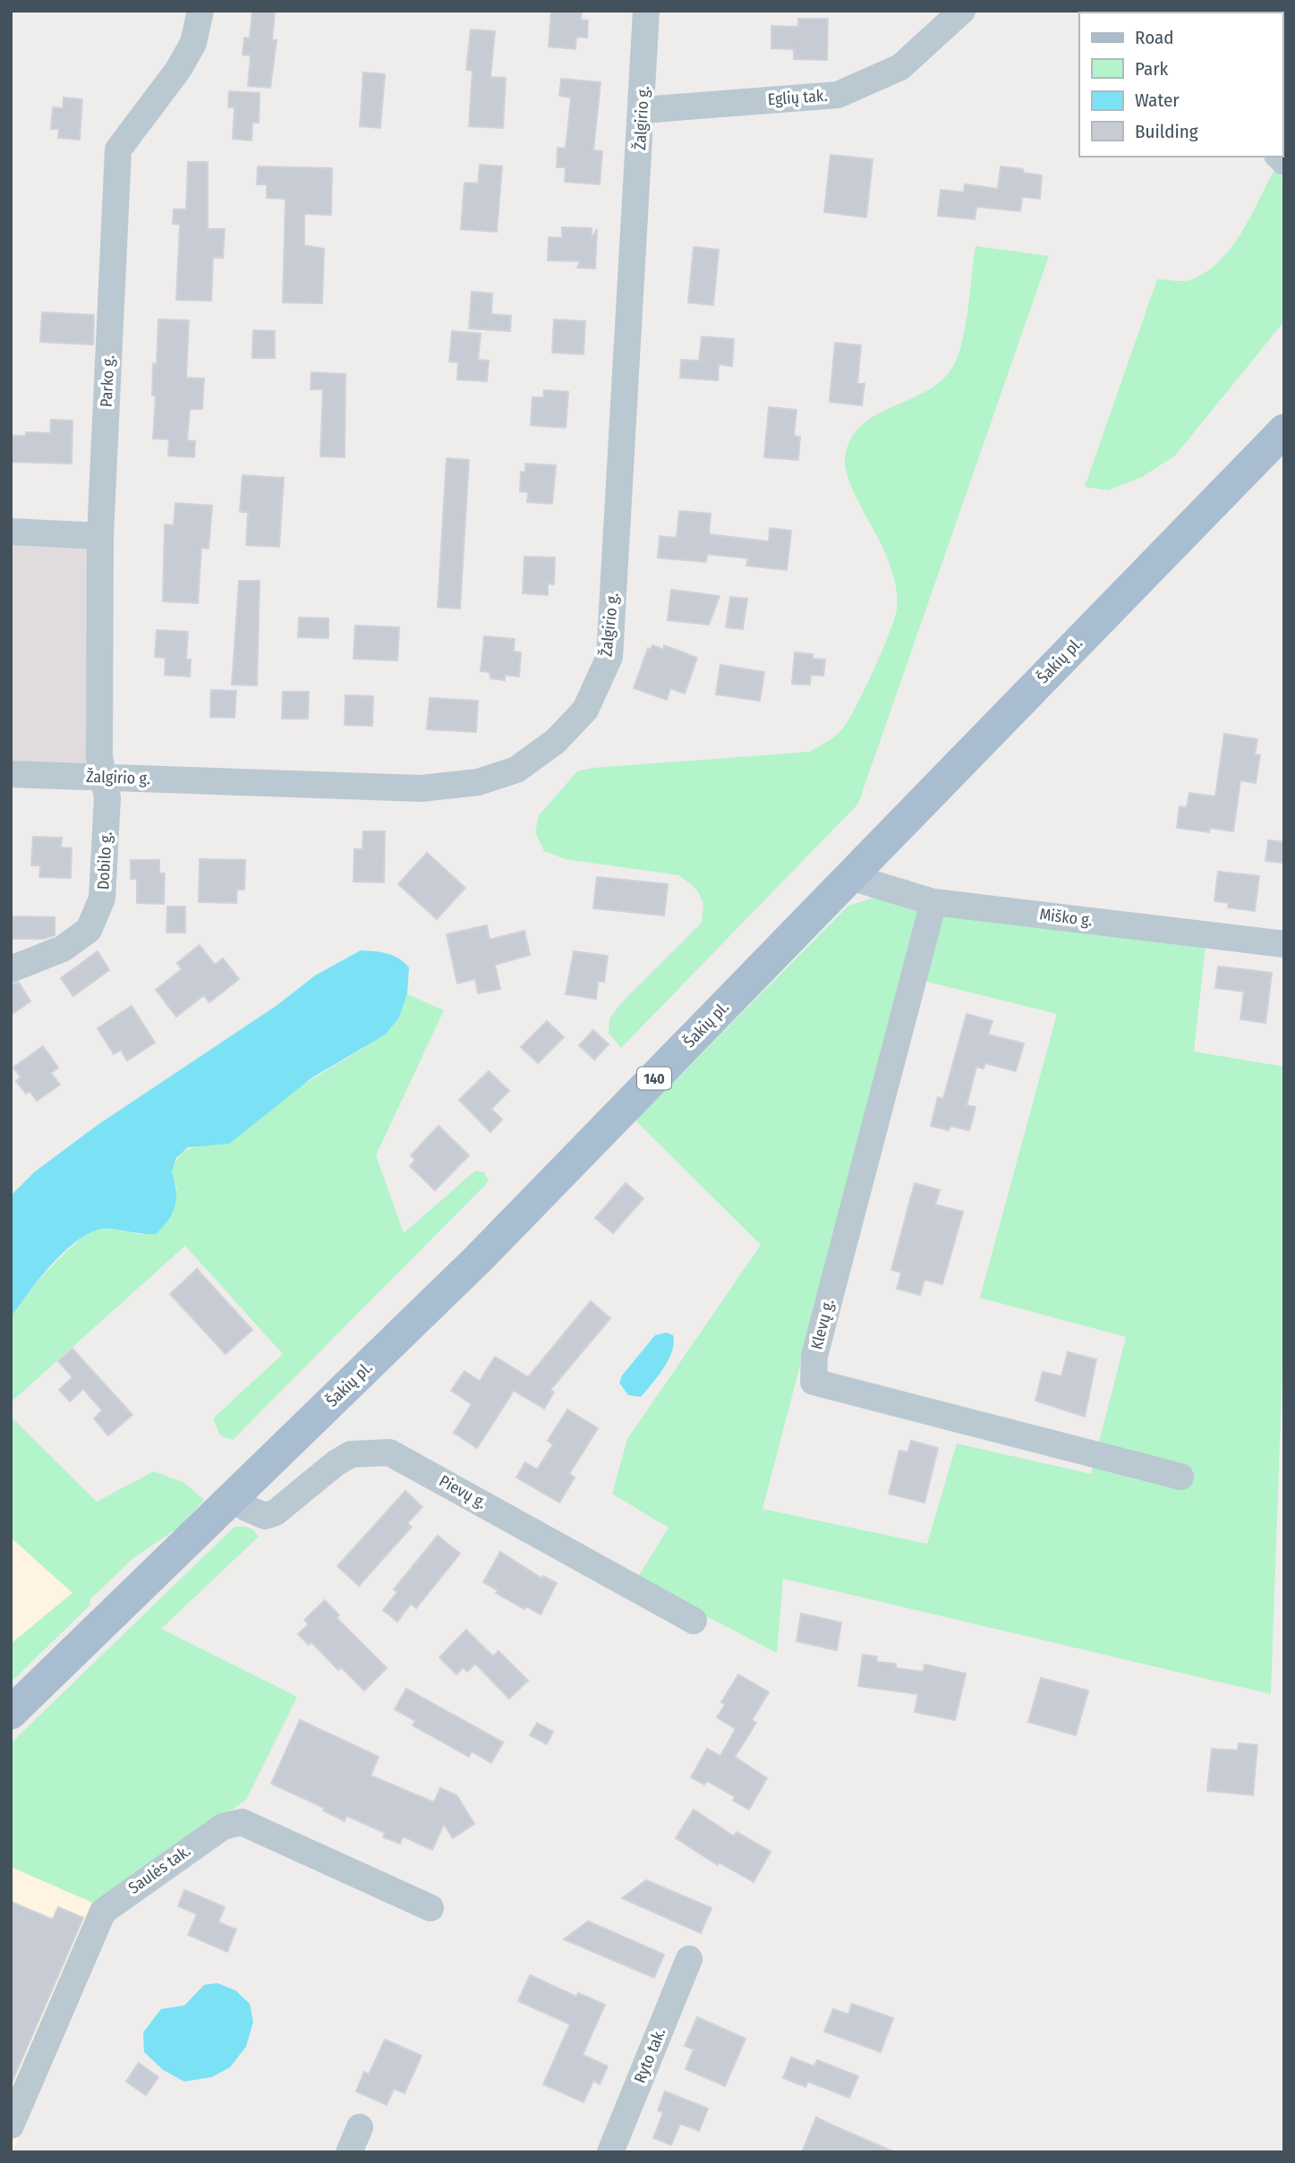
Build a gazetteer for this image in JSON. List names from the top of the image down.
{
  "streets": {
    "main road": ["Šakių pl.", "140"],
    "street": [
      "Eglių tak.",
      "Žalgirio g.",
      "Parko g.",
      "Dobilo g.",
      "Miško g.",
      "Klevų g.",
      "Pievų g.",
      "Saulės tak.",
      "Ryto tak."
    ]
  },
  "crossings": [
    ["Eglių tak.", "Žalgirio g."],
    ["Žalgirio g.", "Parko g."],
    ["Žalgirio g.", "Dobilo g."],
    ["Parko g.", "Dobilo g."],
    ["Šakių pl.", "Miško g."],
    ["Šakių pl.", "Pievų g."],
    ["Miško g.", "Klevų g."]
  ],
  "legend": [
    "Road",
    "Park",
    "Water",
    "Building"
  ]
}
